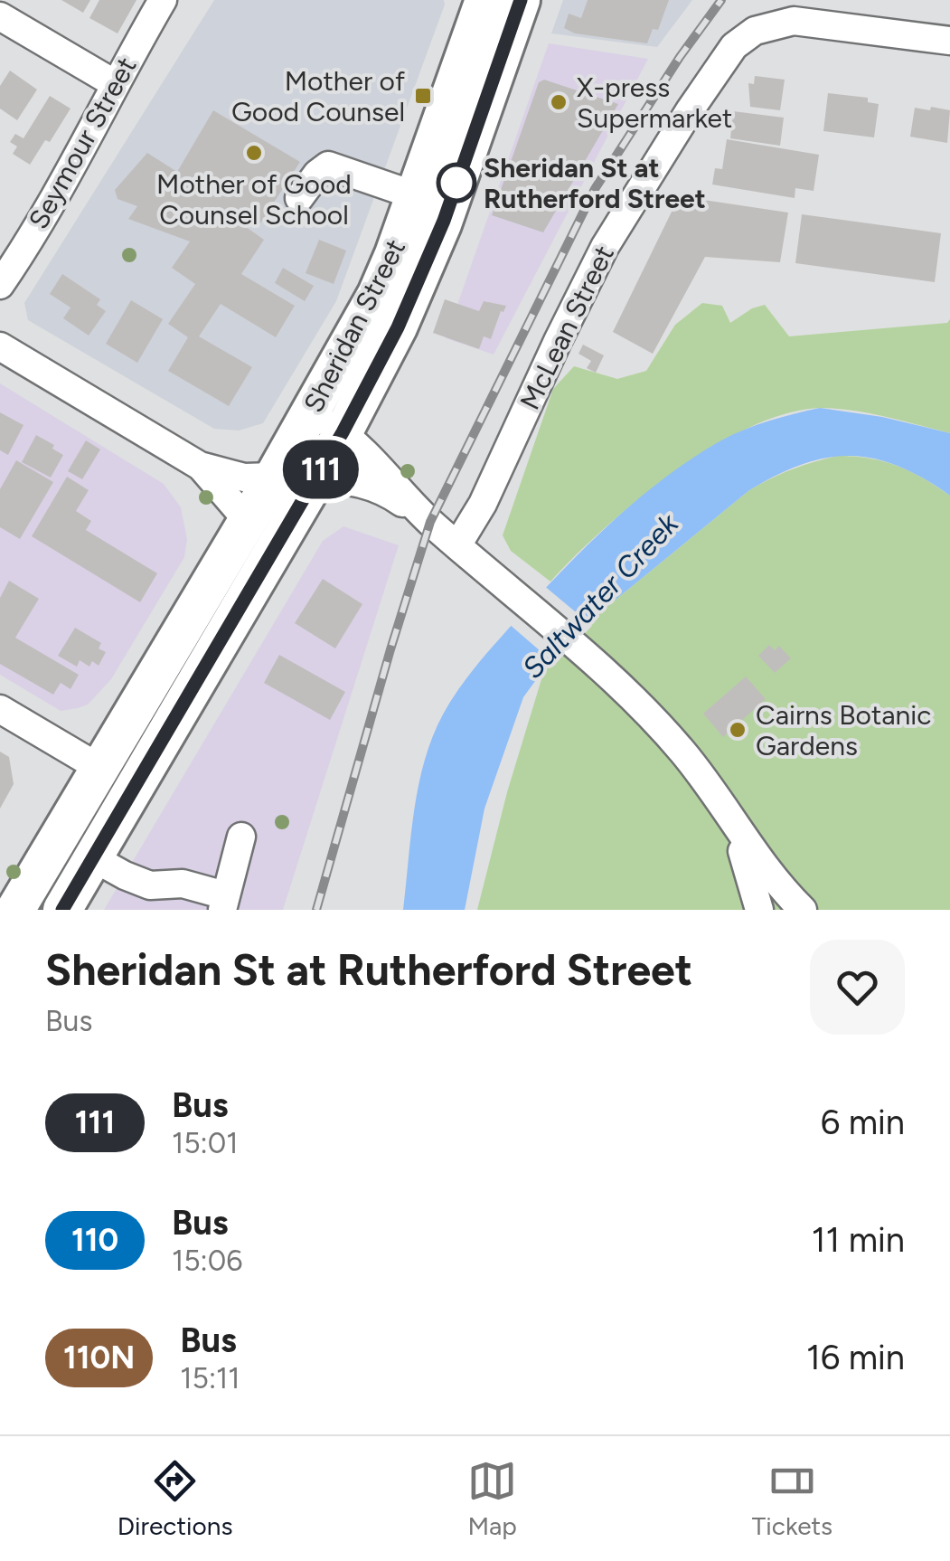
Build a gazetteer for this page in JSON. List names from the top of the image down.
{
  "streets": {
    "highway": ["Sheridan Street"],
    "street": ["Seymour Street", "McLean Street"]
  },
  "water": ["Saltwater Creek"],
  "places": {
    "transit": ["Mother of Good Counsel"],
    "other": [
      "X-press Supermarket",
      "Mother of Good Counsel School",
      "Sheridan St at Rutherford Street",
      "Cairns Botanic Gardens"
    ]
  },
  "lines": ["bus line 111"],
  "page": {
    "on_map": "111",
    "heading": ["Sheridan St at Rutherford Street", "Bus"],
    "list": [
      {
        "mark": "111",
        "name": "Bus",
        "note": "15:01",
        "value": "6 min"
      },
      {
        "mark": "110",
        "name": "Bus",
        "note": "15:06",
        "value": "11 min"
      },
      {
        "mark": "110N",
        "name": "Bus",
        "note": "15:11",
        "value": "16 min"
      }
    ],
    "tabs": ["Directions", "Map", "Tickets"]
  }
}
